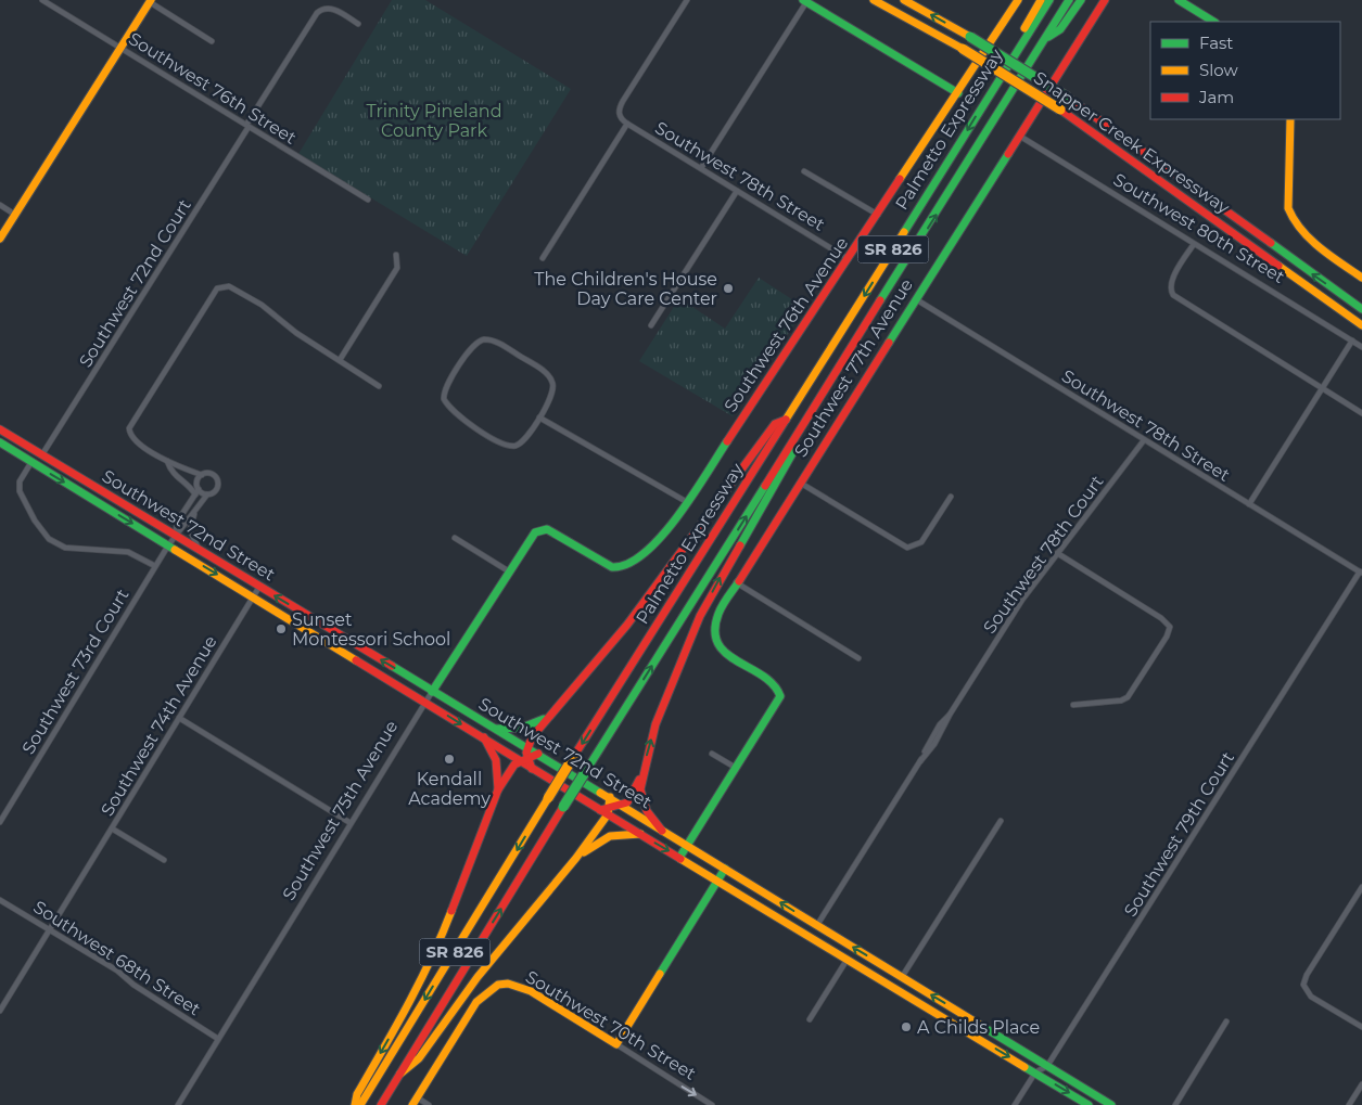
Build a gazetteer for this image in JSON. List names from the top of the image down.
{
  "streets": {
    "main road": [
      "Palmetto Expressway",
      "Snapper Creek Expressway",
      "SR 826",
      "Southwest 76th Avenue",
      "Southwest 77th Avenue",
      "Southwest 72nd Street",
      "Southwest 75th Avenue",
      "Southwest 70th Street"
    ],
    "street": [
      "Southwest 76th Street",
      "Southwest 78th Street",
      "Southwest 80th Street",
      "Southwest 72nd Court",
      "Southwest 78th Court",
      "Southwest 73rd Court",
      "Southwest 74th Avenue",
      "Southwest 79th Court",
      "Southwest 68th Street"
    ]
  },
  "crossings": [
    ["Southwest 76th Street", "Southwest 72nd Court"],
    ["Southwest 78th Street", "Southwest 76th Avenue"],
    ["Southwest 78th Street", "Southwest 77th Avenue"],
    ["Southwest 78th Street", "Southwest 78th Court"],
    ["Southwest 78th Street", "Southwest 79th Court"],
    ["Southwest 80th Street", "Southwest 77th Avenue"],
    ["Southwest 72nd Court", "Southwest 72nd Street"],
    ["Southwest 76th Avenue", "Southwest 75th Avenue"],
    ["Southwest 72nd Street", "Southwest 78th Court"],
    ["Southwest 72nd Street", "Southwest 73rd Court"],
    ["Southwest 72nd Street", "Southwest 74th Avenue"],
    ["Southwest 72nd Street", "Southwest 75th Avenue"],
    ["Southwest 72nd Street", "Southwest 79th Court"],
    ["Southwest 75th Avenue", "Southwest 68th Street"]
  ],
  "parks": ["Trinity Pineland County Park"],
  "places": [
    "The Children's House Day Care Center",
    "Sunset Montessori School",
    "Kendall Academy",
    "A Childs Place"
  ],
  "legend": ["Fast", "Slow", "Jam"]
}
